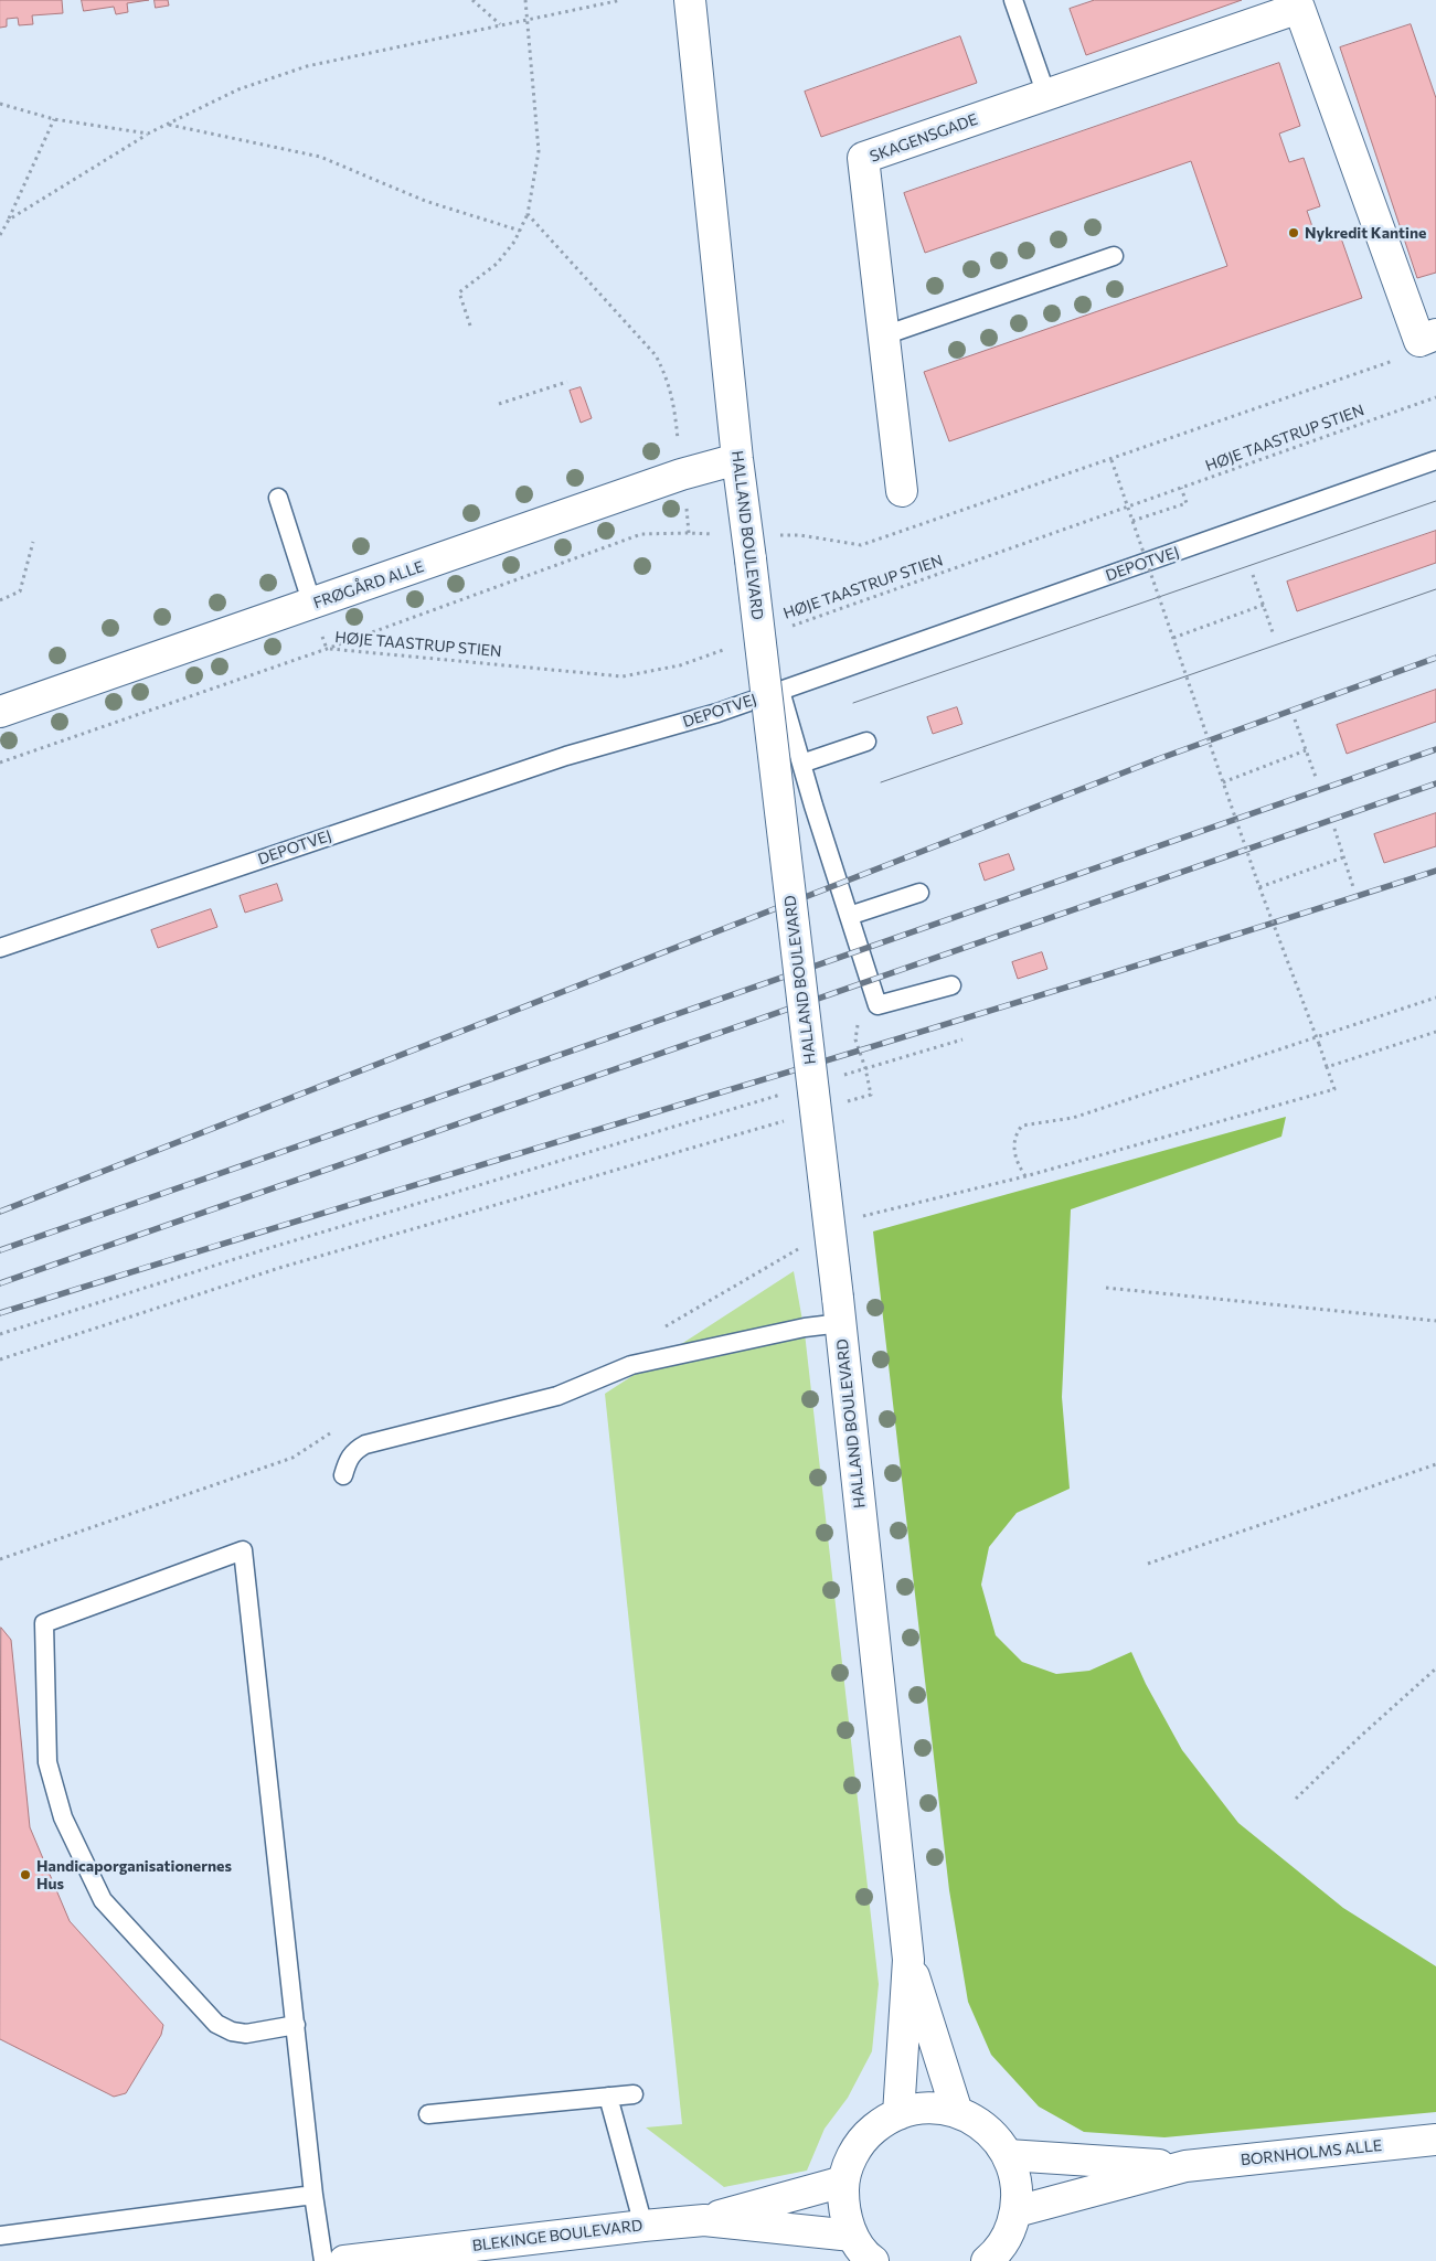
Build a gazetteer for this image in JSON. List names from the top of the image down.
{
  "streets": {
    "street": [
      "SKAGENSGADE",
      "HALLAND BOULEVARD",
      "FRØGÅRD ALLE",
      "BORNHOLMS ALLE",
      "BLEKINGE BOULEVARD"
    ],
    "lane": ["DEPOTVEJ"],
    "path": ["HØJE TAASTRUP STIEN"]
  },
  "crossings": [
    ["HALLAND BOULEVARD", "FRØGÅRD ALLE"]
  ],
  "places": ["Nykredit Kantine", "Handicaporganisationernes Hus"]
}
